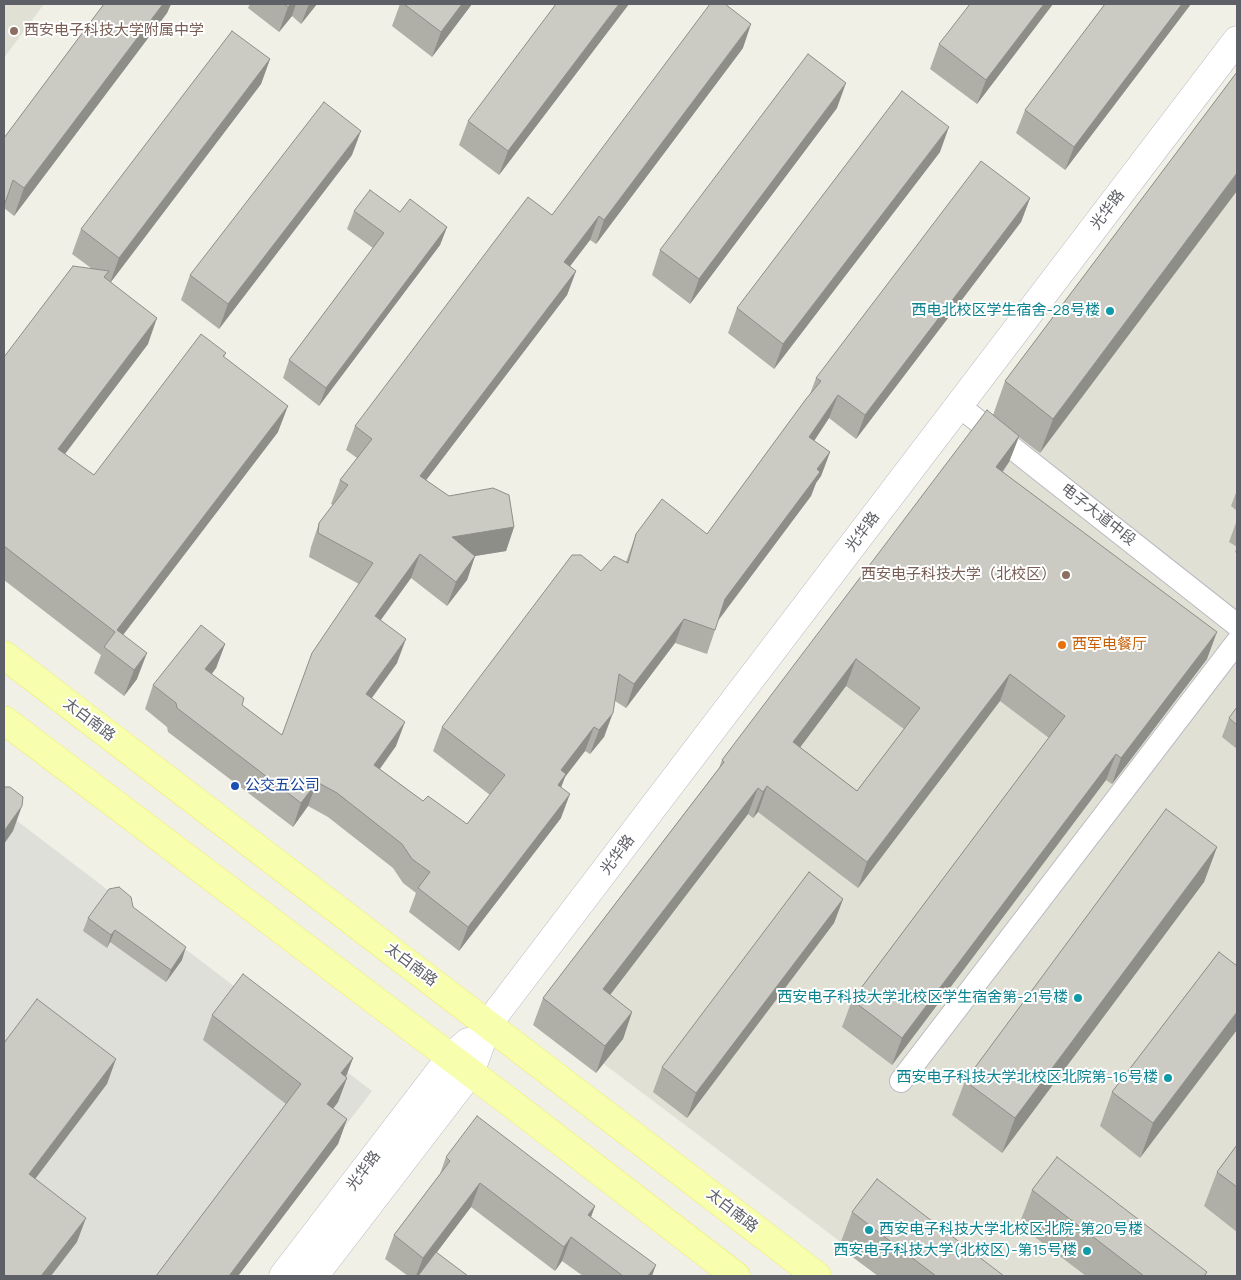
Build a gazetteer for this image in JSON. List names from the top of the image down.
{
  "streets": {
    "main road": ["太白南路"],
    "street": ["光华路", "电子大道中段"]
  },
  "crossings": [
    ["光华路", "电子大道中段"],
    ["光华路", "太白南路"]
  ],
  "places": [
    "西安电子科技大学附属中学",
    "西电北校区学生宿舍-28号楼",
    "西安电子科技大学（北校区）",
    "西军电餐厅",
    "公交五公司",
    "西安电子科技大学北校区学生宿舍第-21号楼",
    "西安电子科技大学北校区北院第-16号楼",
    "西安电子科技大学北校区北院-第20号楼",
    "西安电子科技大学(北校区)-第15号楼"
  ]
}
